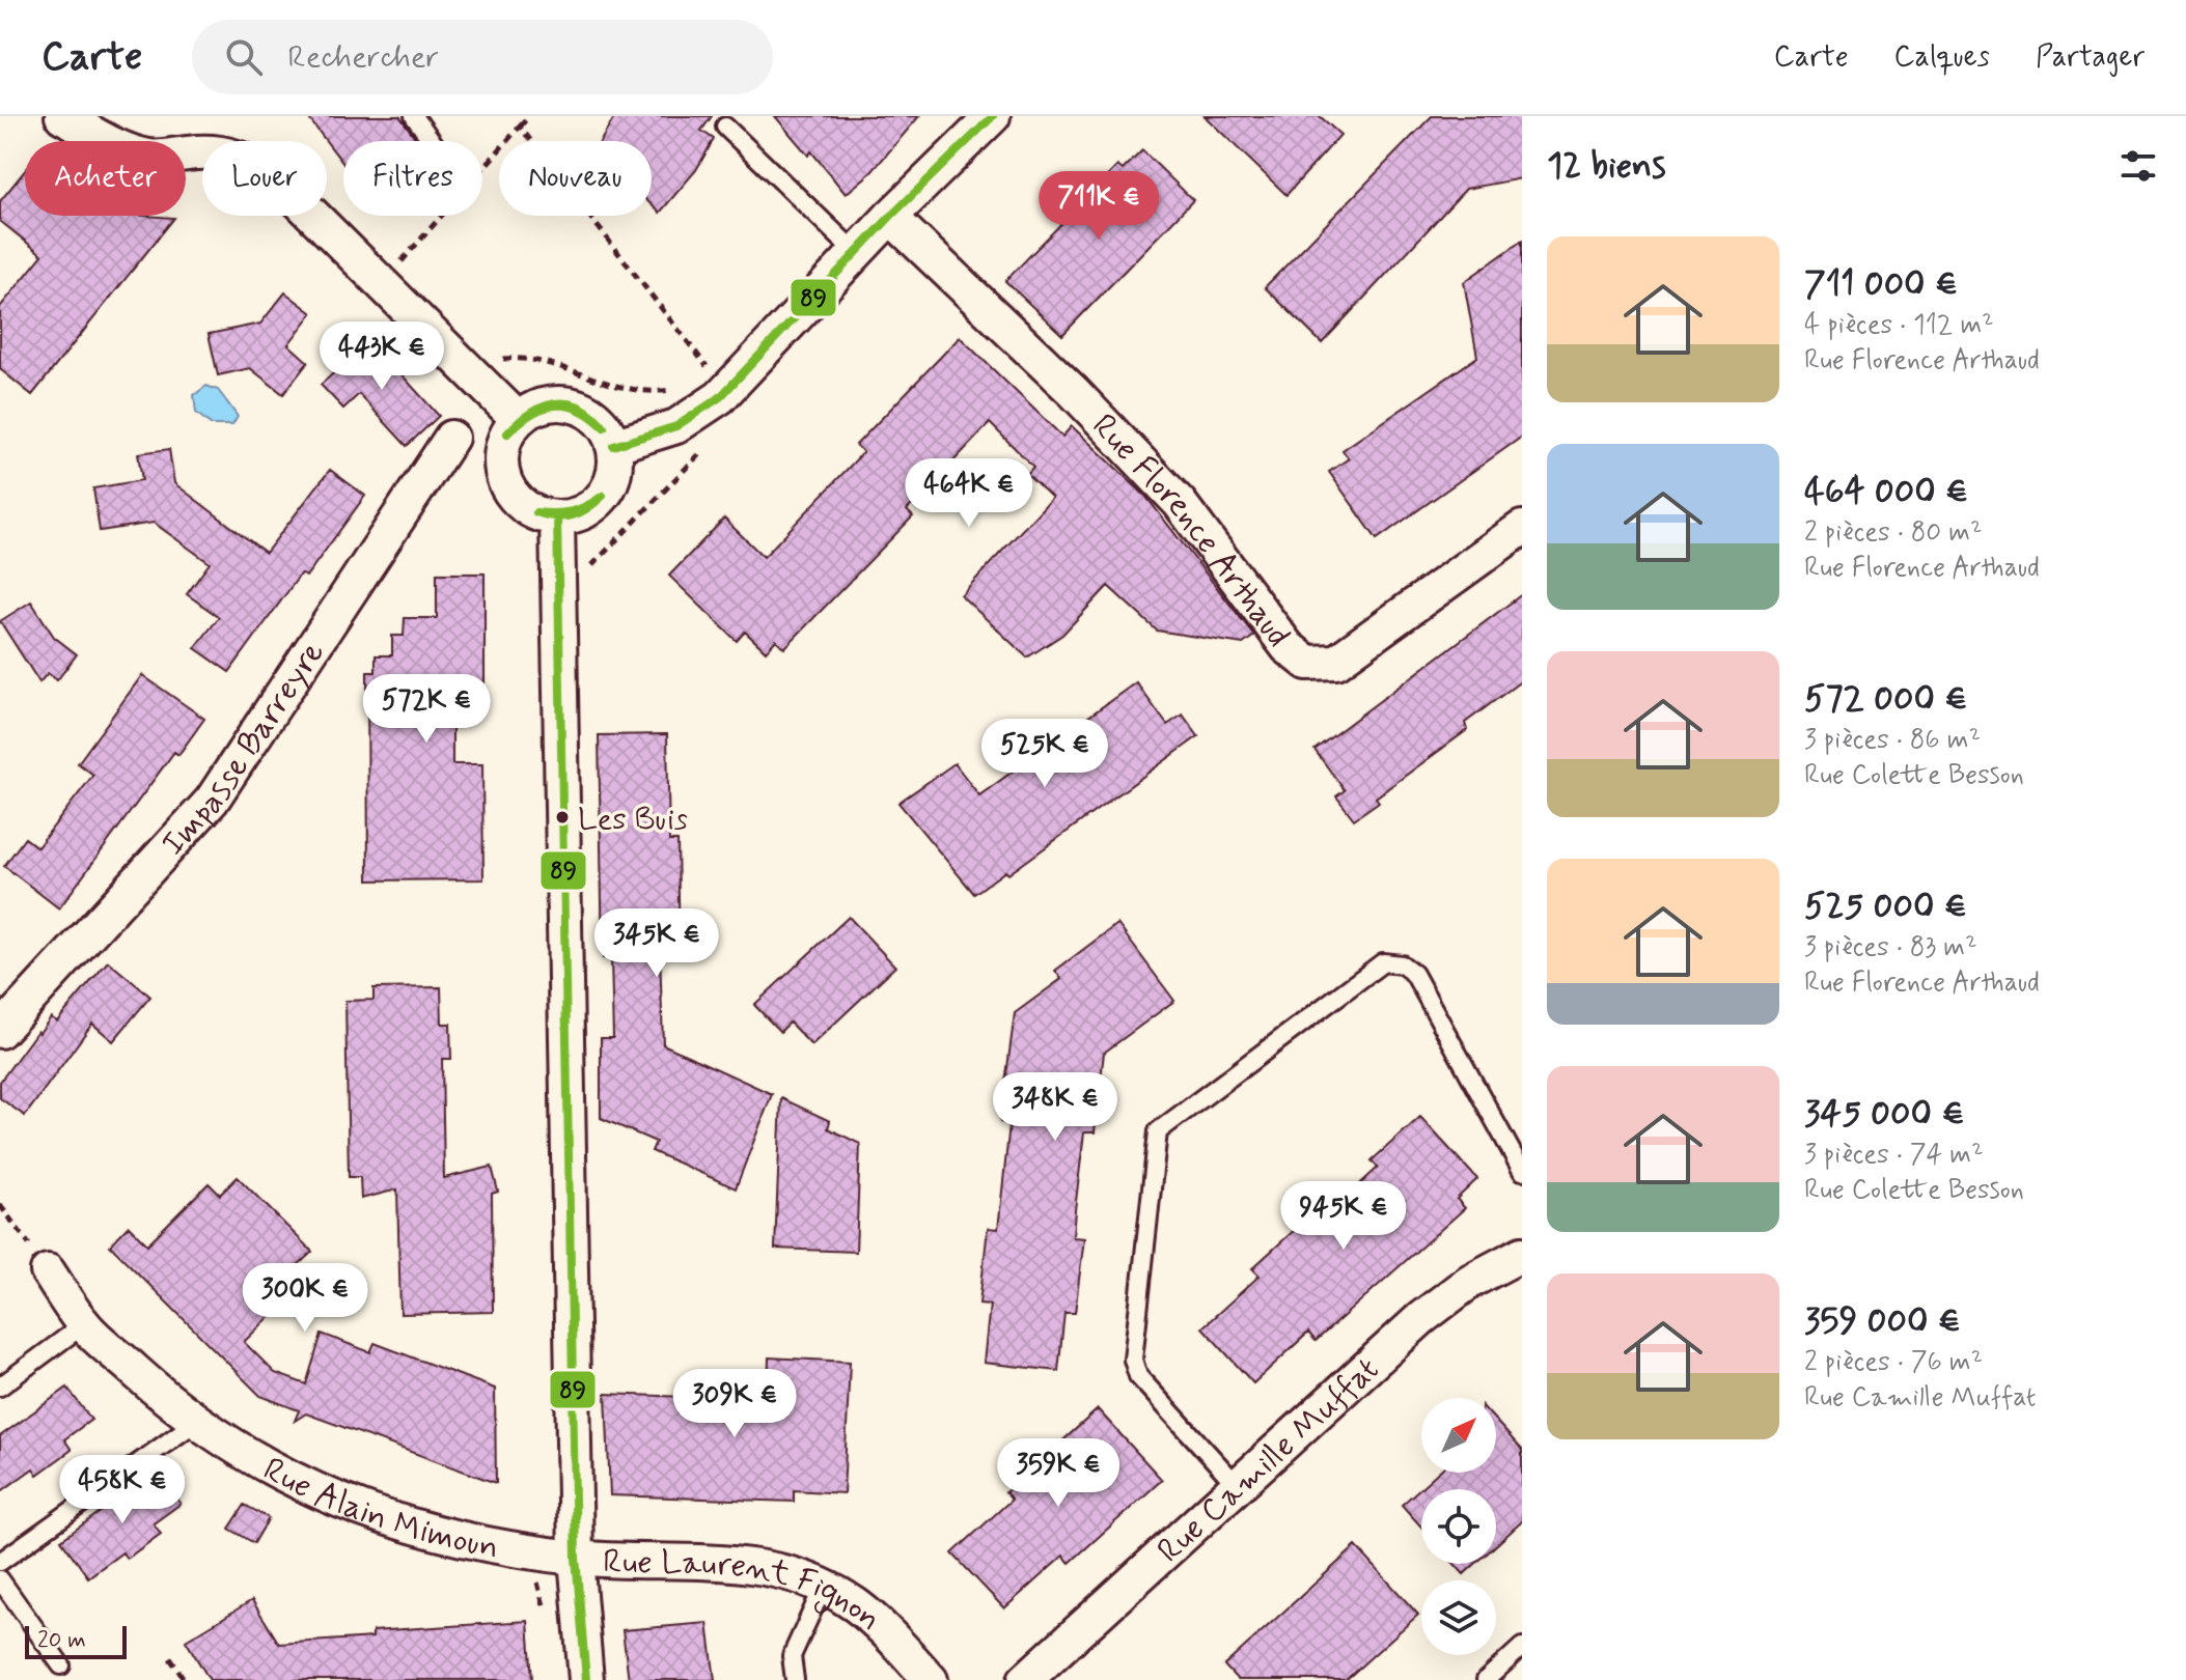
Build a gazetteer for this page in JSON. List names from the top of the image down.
{
  "streets": {
    "street": [
      "Rue Florence Arthaud",
      "Impasse Barreyre",
      "Rue Camille Muffat",
      "Rue Alain Mimoun",
      "Rue Laurent Fignon"
    ]
  },
  "crossings": [
    ["Rue Alain Mimoun", "Rue Laurent Fignon"]
  ],
  "places": ["Les Buis"],
  "lines": ["transit line 89"],
  "scale_bar": "20 m",
  "north": "top right",
  "page": {
    "header": "Carte",
    "search": "Rechercher",
    "nav": ["Carte", "Calques", "Partager"],
    "heading": "12 biens",
    "chip": [
      "Acheter",
      "Louer",
      "Filtres",
      "Nouveau"
    ],
    "price": [
      "711K €",
      "443K €",
      "464K €",
      "572K €",
      "525K €",
      "345K €",
      "348K €",
      "945K €",
      "300K €",
      "309K €",
      "359K €",
      "458K €"
    ],
    "list": [
      {
        "name": "711 000 €",
        "note": "4 pièces · 112 m² · Rue Florence Arthaud"
      },
      {
        "name": "464 000 €",
        "note": "2 pièces · 80 m² · Rue Florence Arthaud"
      },
      {
        "name": "572 000 €",
        "note": "3 pièces · 86 m² · Rue Colette Besson"
      },
      {
        "name": "525 000 €",
        "note": "3 pièces · 83 m² · Rue Florence Arthaud"
      },
      {
        "name": "345 000 €",
        "note": "3 pièces · 74 m² · Rue Colette Besson"
      },
      {
        "name": "359 000 €",
        "note": "2 pièces · 76 m² · Rue Camille Muffat"
      }
    ],
    "scale": "20 m"
  }
}
